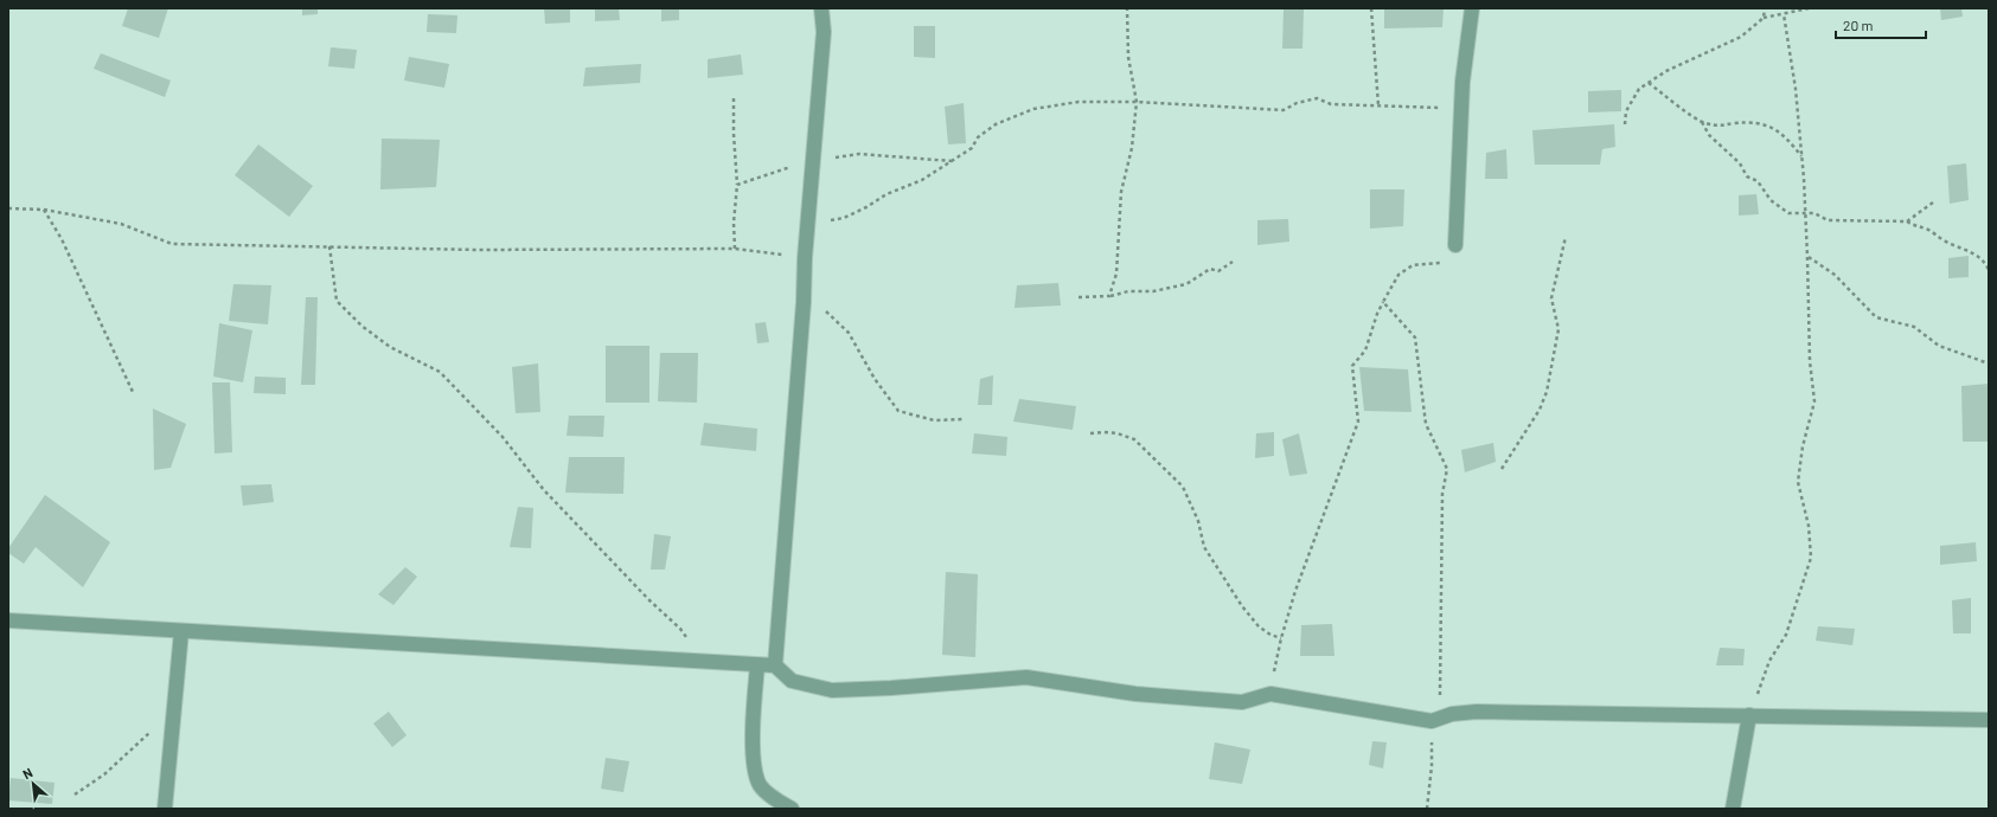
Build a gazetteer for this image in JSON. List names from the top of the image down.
{
  "scale_bar": "20 m",
  "north": "top left"
}
